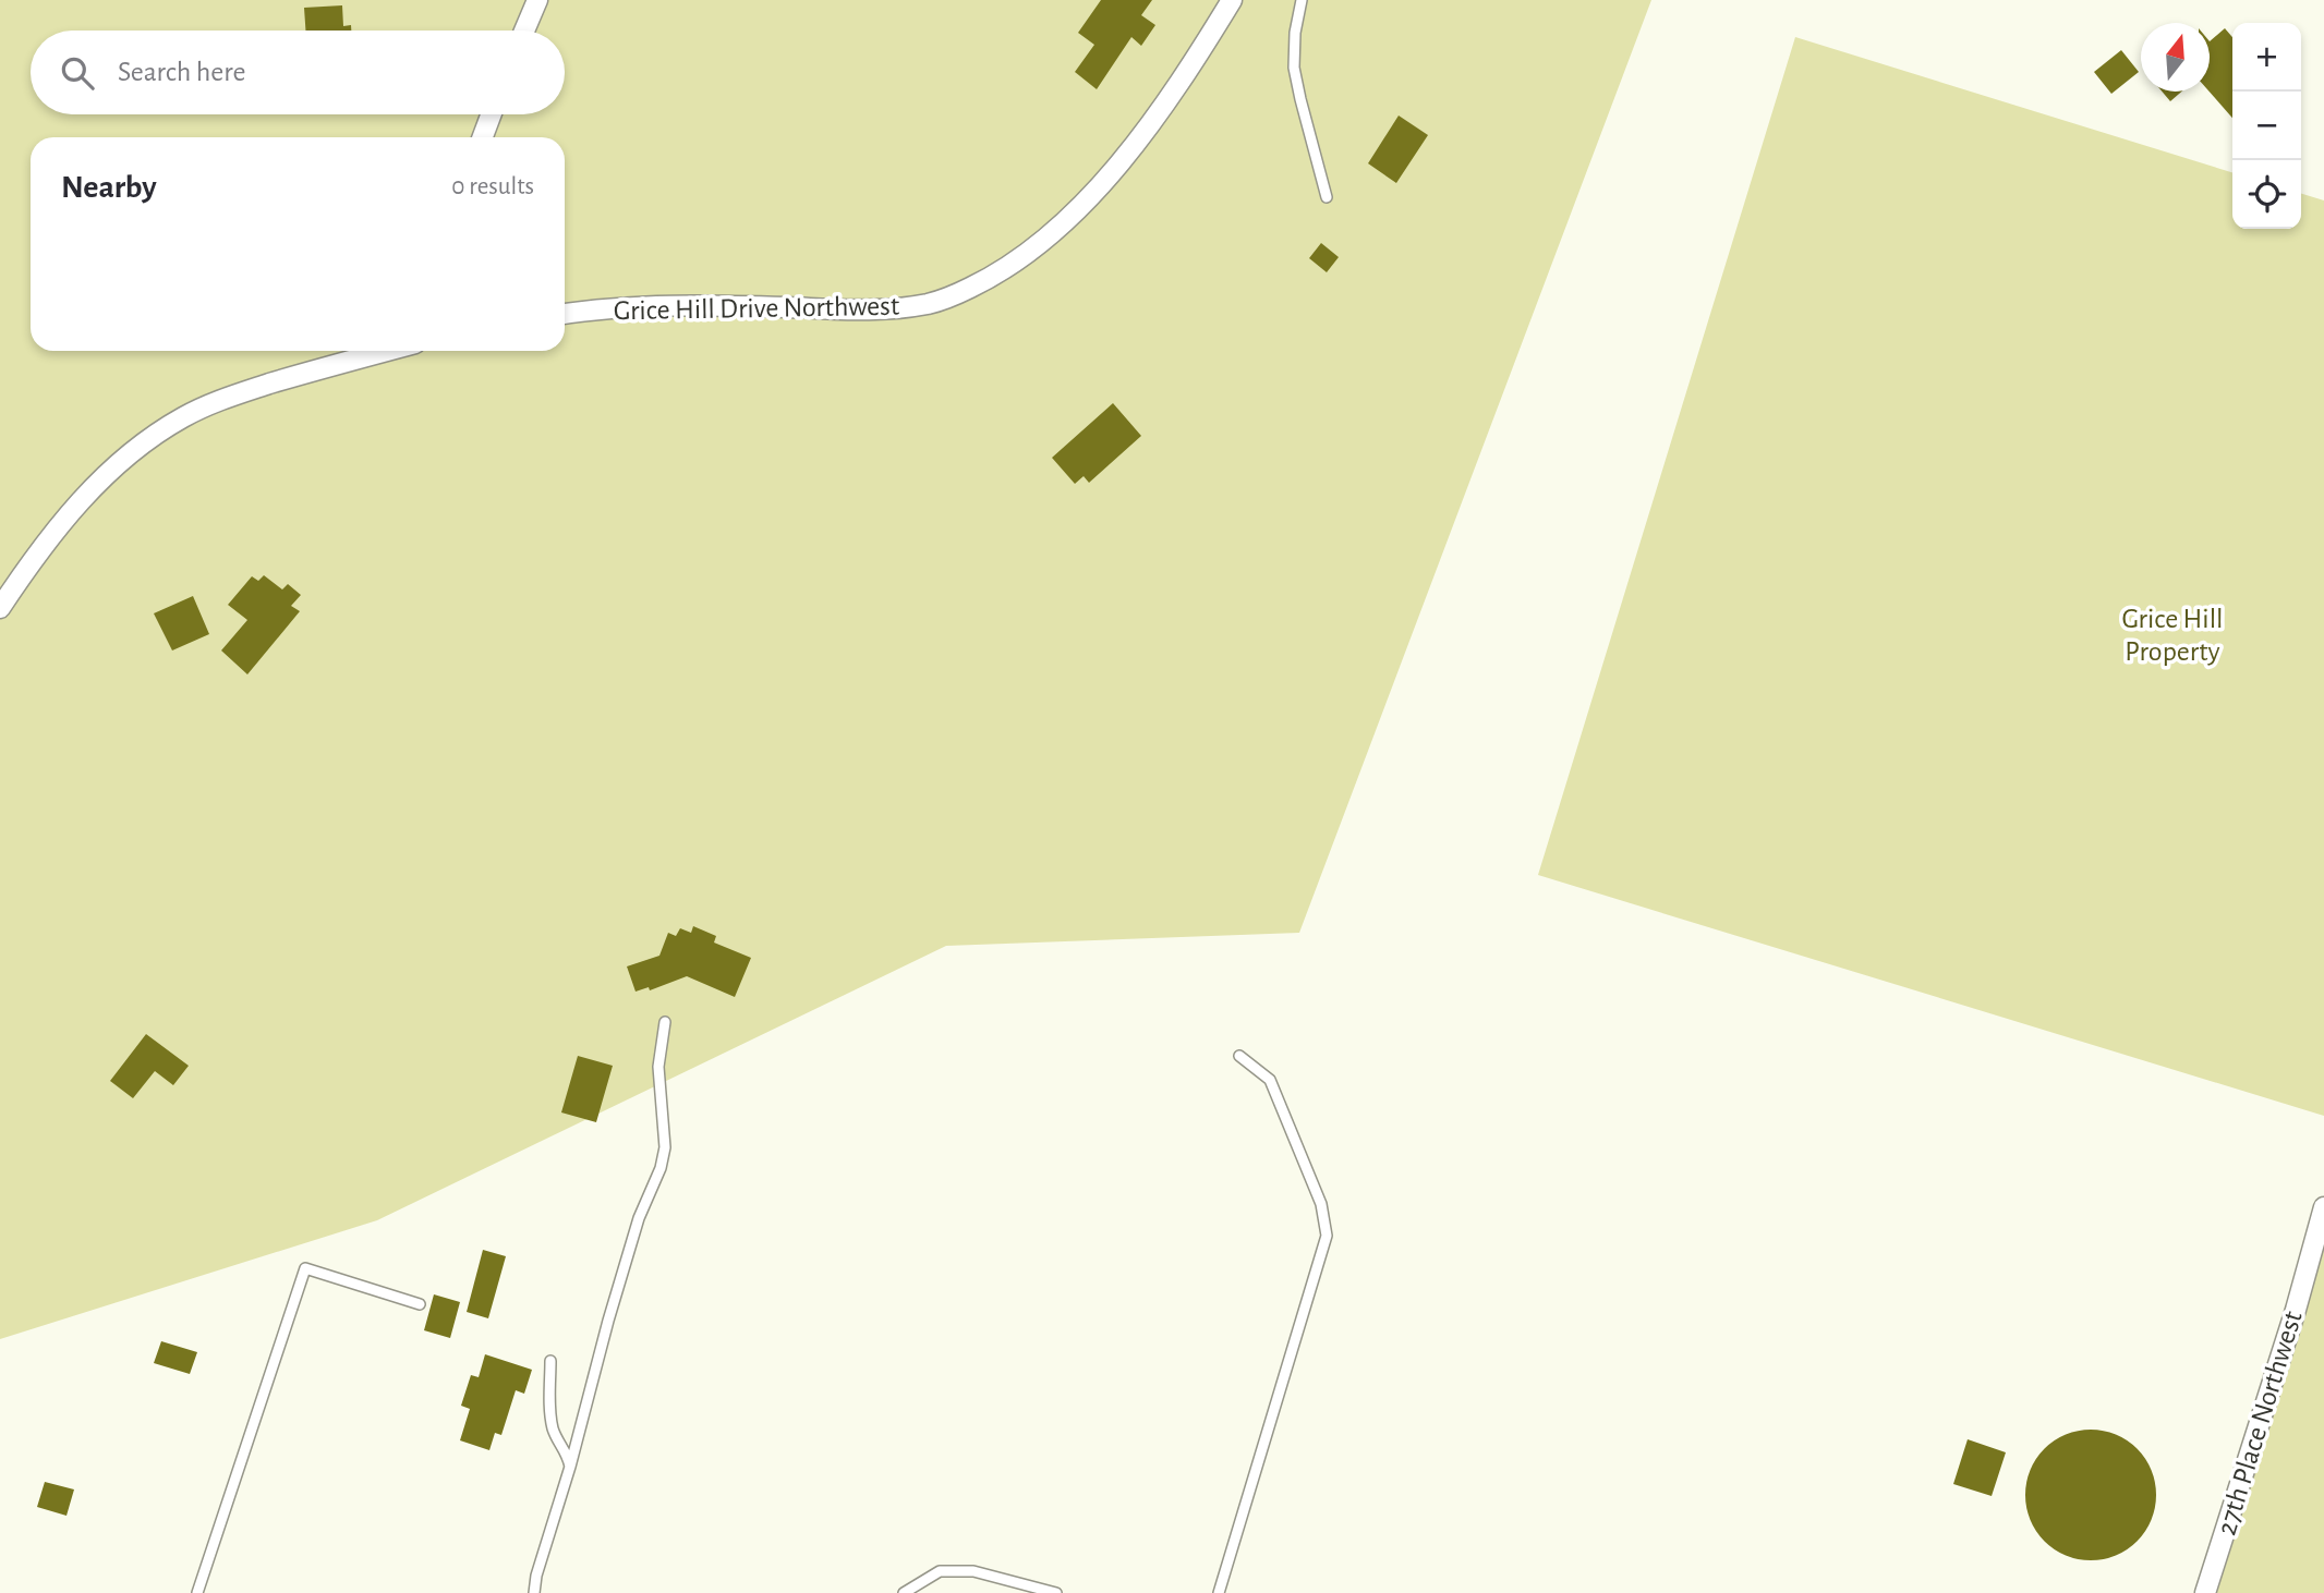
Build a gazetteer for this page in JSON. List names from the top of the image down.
{
  "streets": {
    "street": ["Grice Hill Drive Northwest", "27th Place Northwest"]
  },
  "parks": ["Grice Hill Property"],
  "north": "top",
  "page": {
    "map_buttons": ["+", "−"],
    "search": "Search here",
    "heading": ["Nearby", "0 results"]
  }
}
